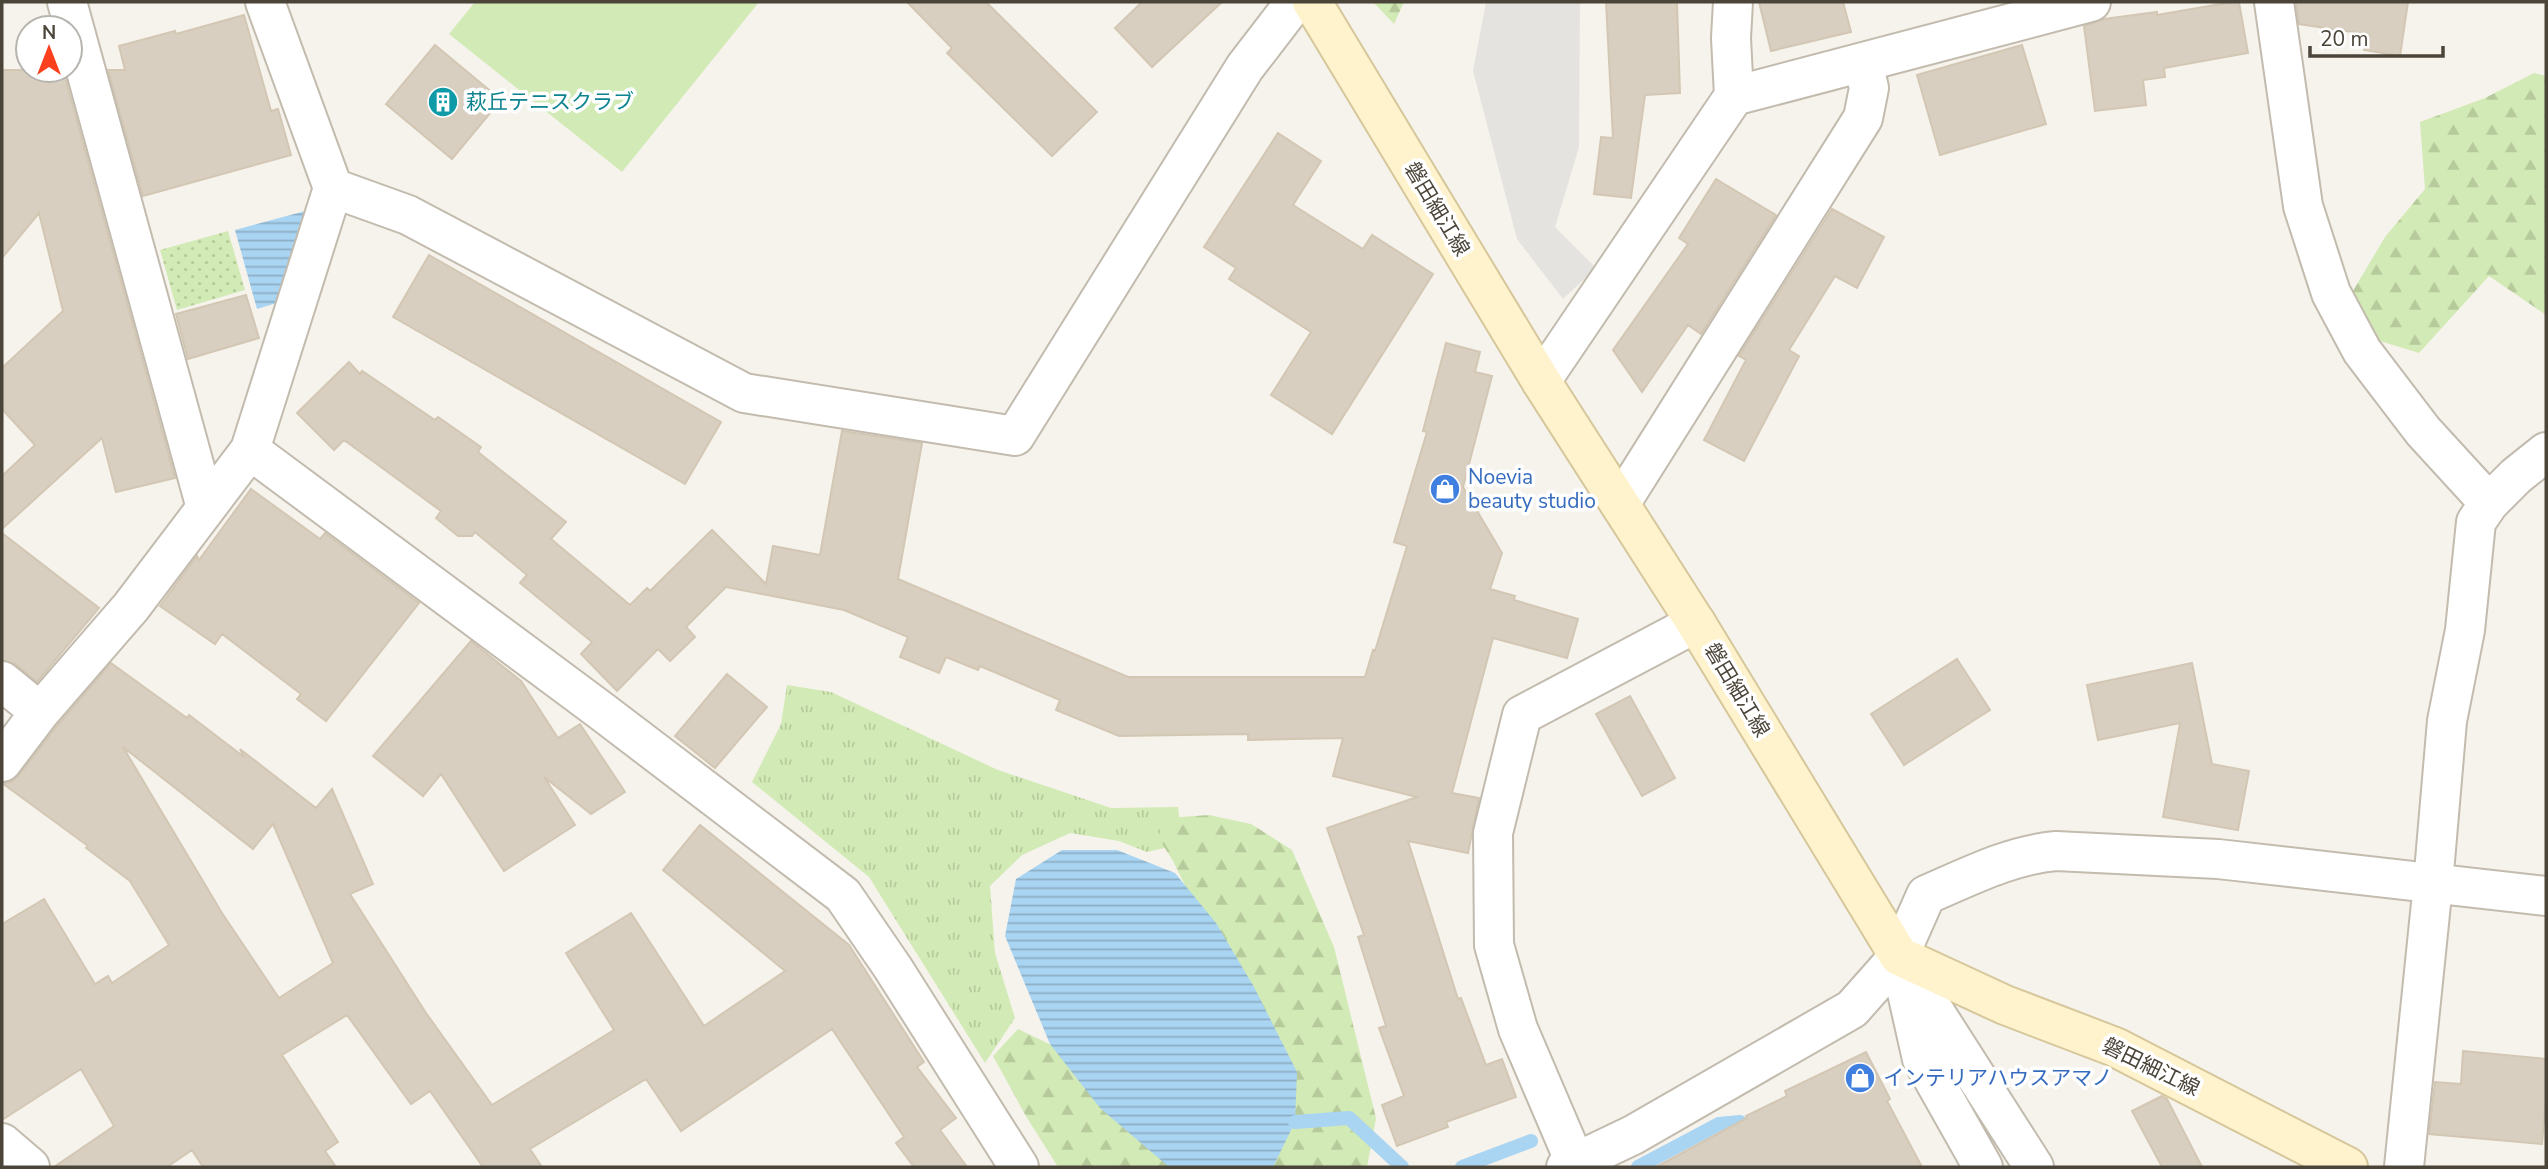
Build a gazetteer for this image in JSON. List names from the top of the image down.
{
  "streets": {
    "main road": ["磐田細江線"]
  },
  "places": {
    "building": ["萩丘テニスクラブ"],
    "shop": ["Noevia beauty studio", "インテリアハウスアマノ"]
  },
  "scale_bar": "20 m",
  "north": "top"
}
